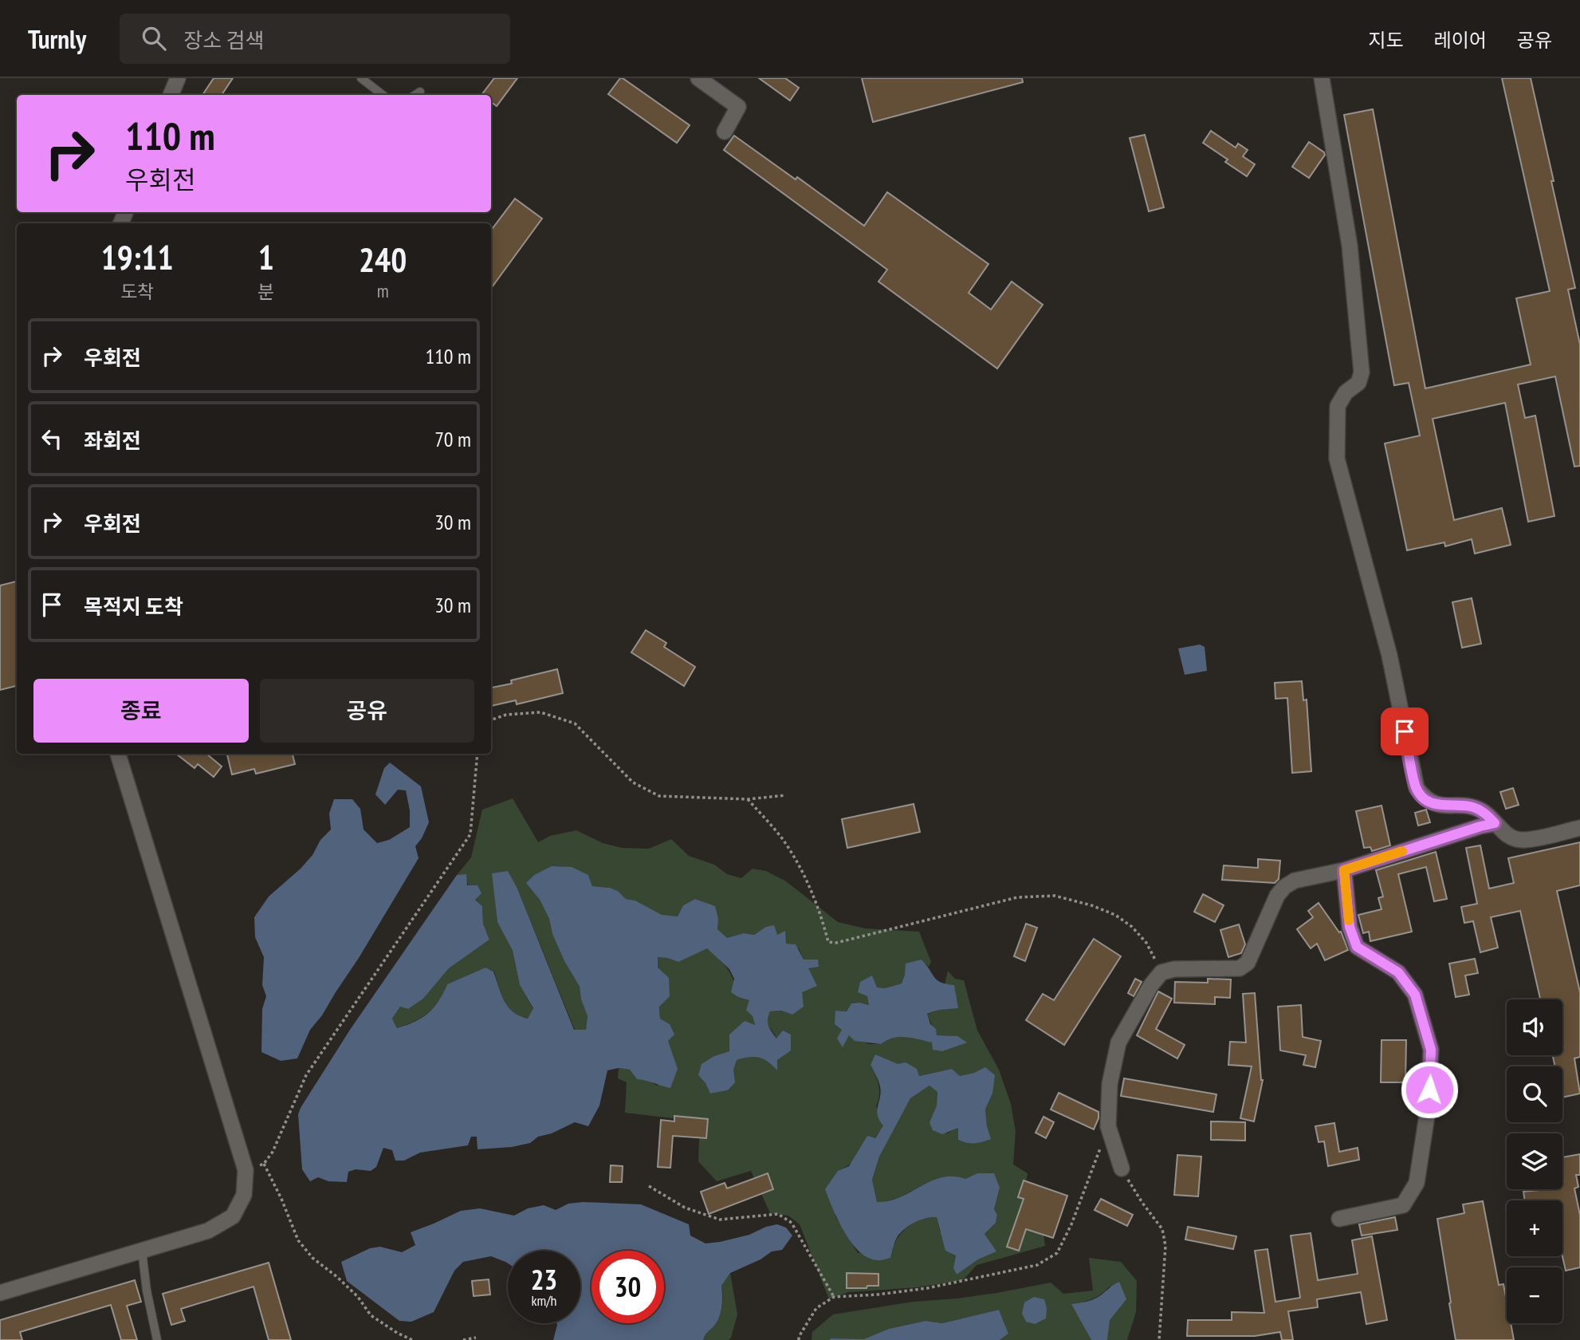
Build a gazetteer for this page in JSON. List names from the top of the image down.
{
  "page": {
    "header": "Turnly",
    "search": "장소 검색",
    "nav": ["지도", "레이어", "공유"],
    "turn": ["110 m", "우회전"],
    "eta": [
      "19:11",
      "도착",
      "1",
      "분",
      "240",
      "m"
    ],
    "list": [
      {
        "name": "우회전",
        "value": "110 m"
      },
      {
        "name": "좌회전",
        "value": "70 m"
      },
      {
        "name": "우회전",
        "value": "30 m"
      },
      {
        "name": "목적지 도착",
        "value": "30 m"
      }
    ],
    "buttons": ["종료", "공유"],
    "map_buttons": ["+", "−"],
    "speed": "23 km/h",
    "limit": "30"
  }
}
